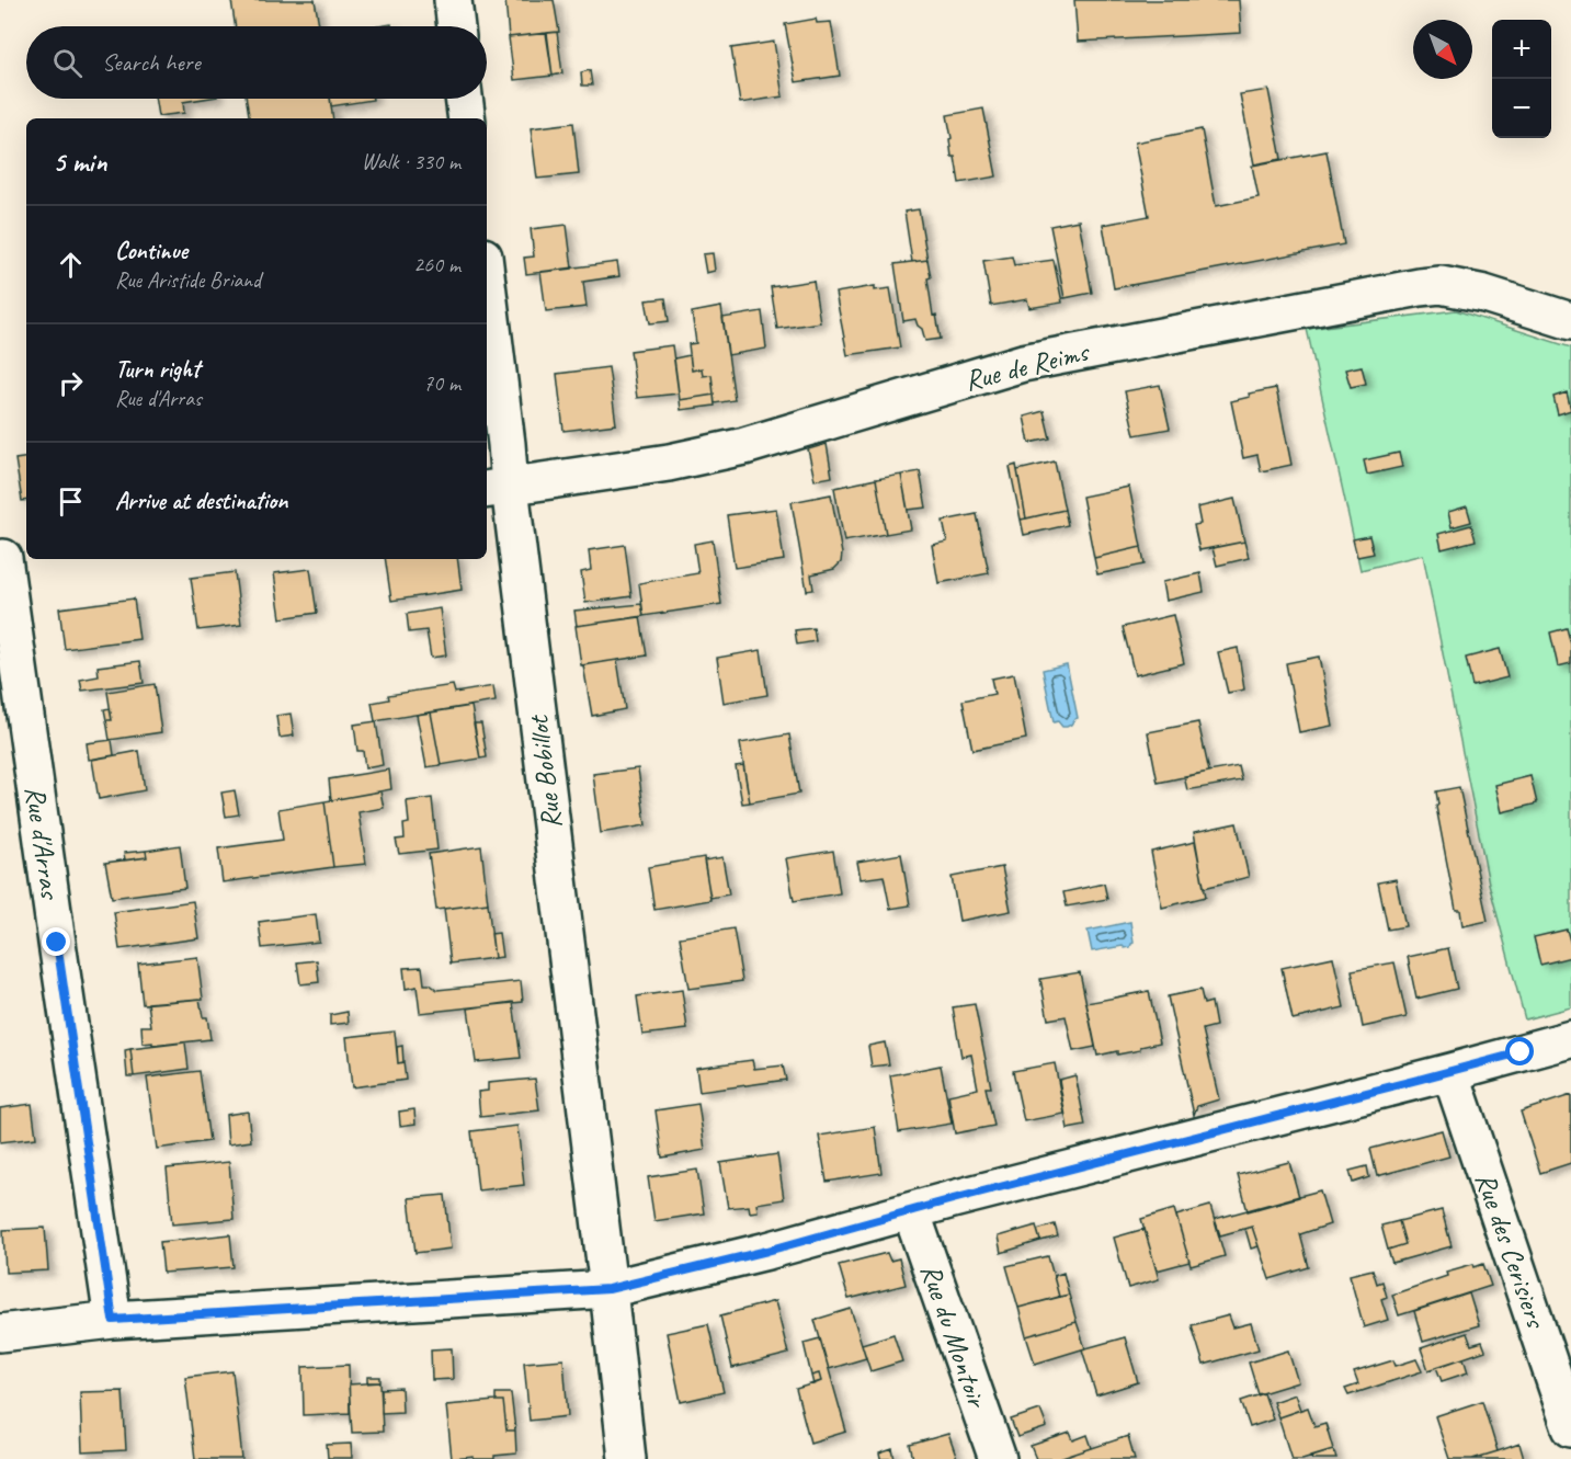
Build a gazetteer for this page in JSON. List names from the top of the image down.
{
  "streets": {
    "street": [
      "Rue de Reims",
      "Rue Bobillot",
      "Rue d'Arras",
      "Rue des Cerisiers",
      "Rue du Montoir"
    ]
  },
  "crossings": [
    ["Rue de Reims", "Rue Bobillot"]
  ],
  "north": "bottom right",
  "page": {
    "map_buttons": ["+", "−"],
    "search": "Search here",
    "heading": ["5 min", "Walk · 330 m"],
    "list": [
      ["Continue", "Rue Aristide Briand", "260 m"],
      ["Turn right", "Rue d'Arras", "70 m"],
      "Arrive at destination"
    ]
  }
}
